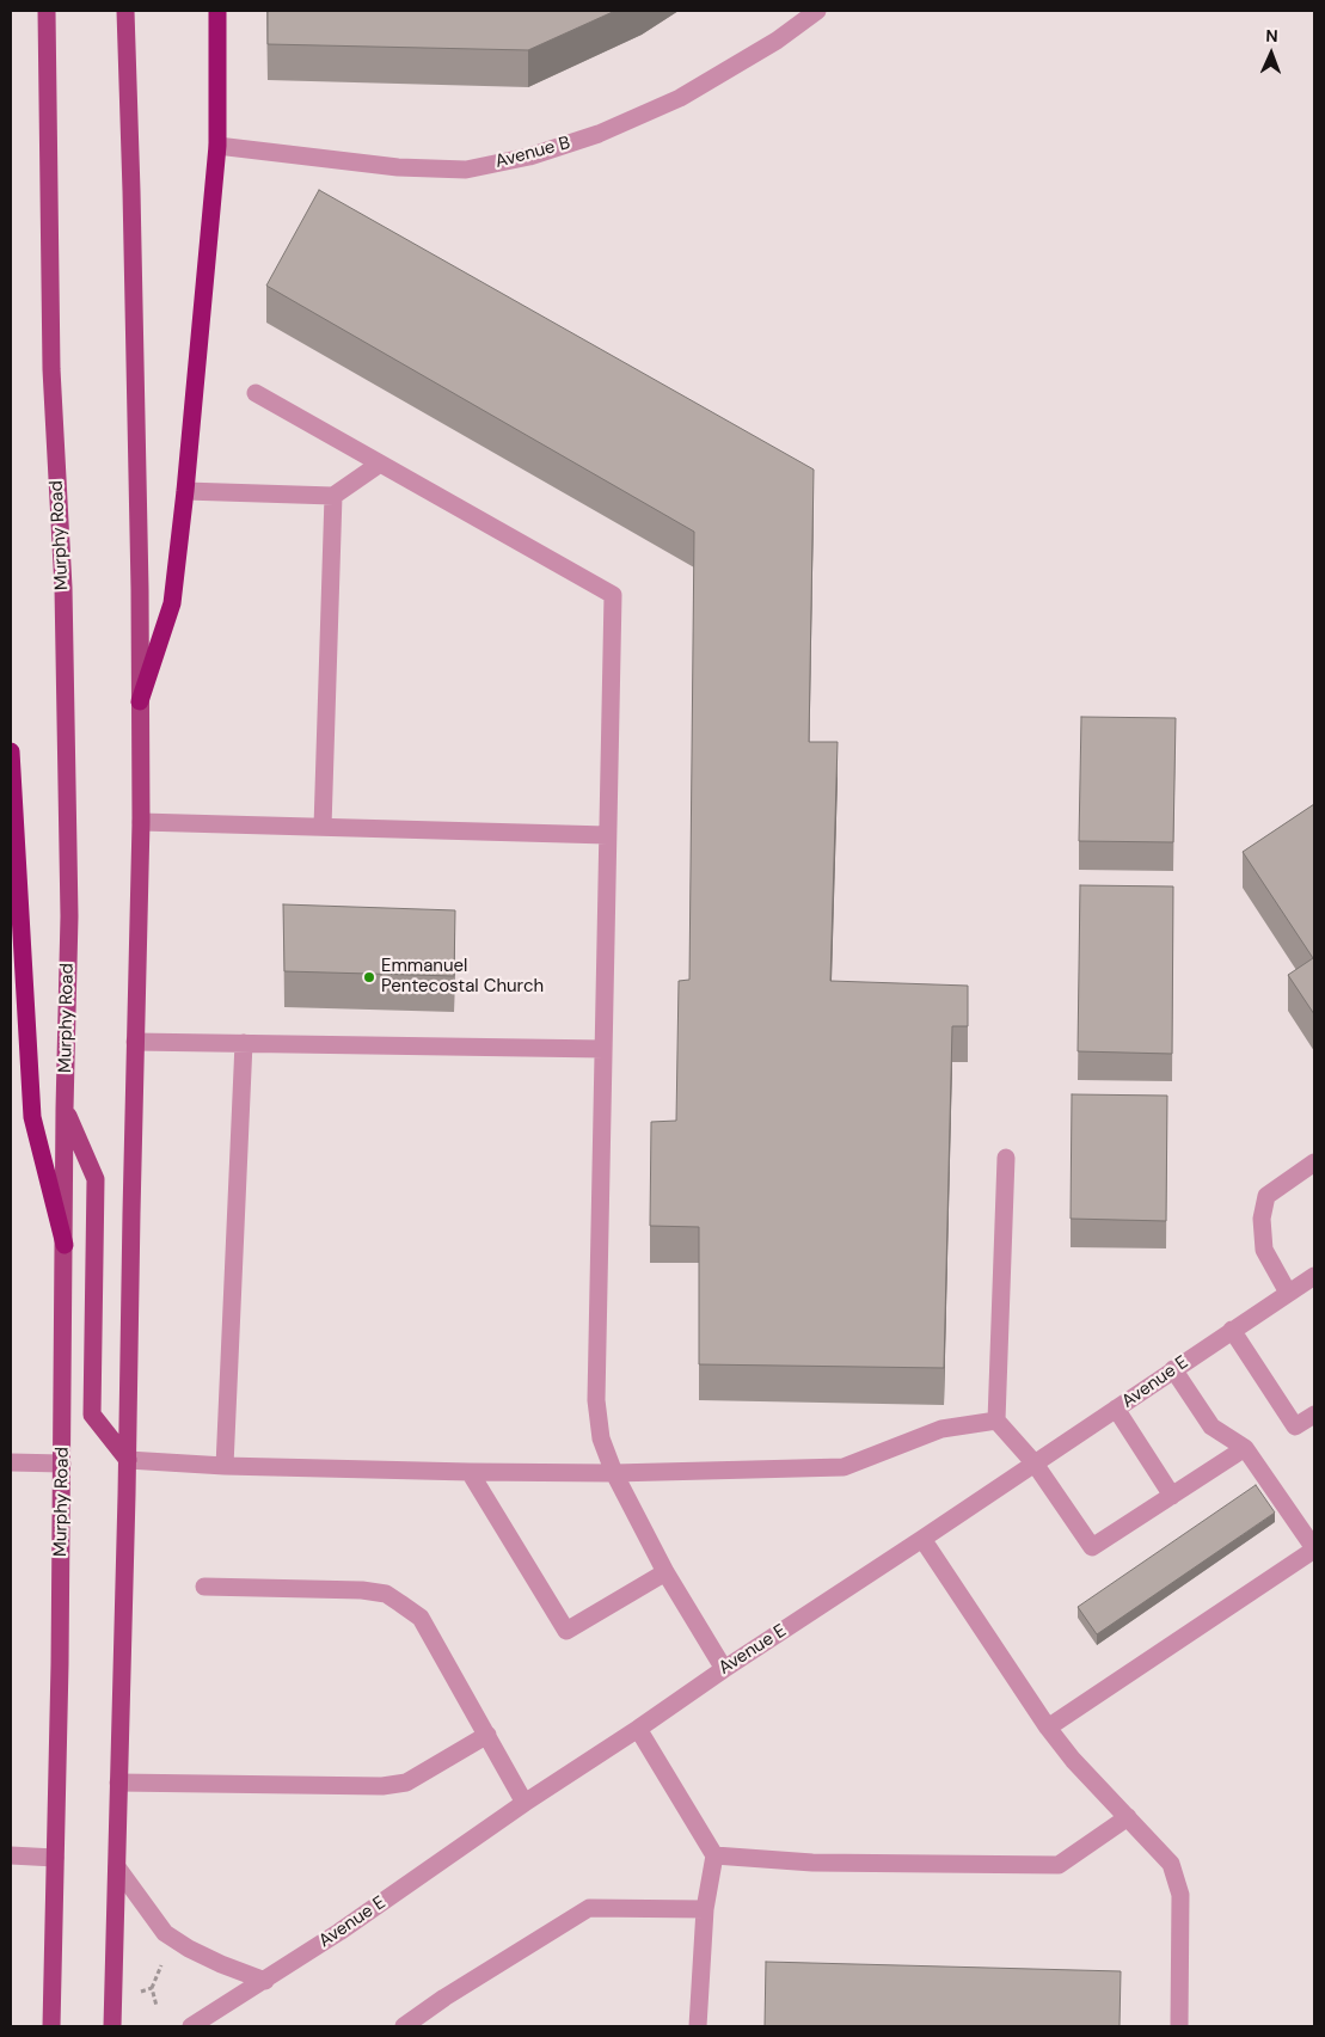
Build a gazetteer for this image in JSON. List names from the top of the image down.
{
  "streets": {
    "main road": ["Murphy Road"],
    "street": ["Avenue B", "Avenue E"]
  },
  "places": ["Emmanuel Pentecostal Church"],
  "north": "top"
}
